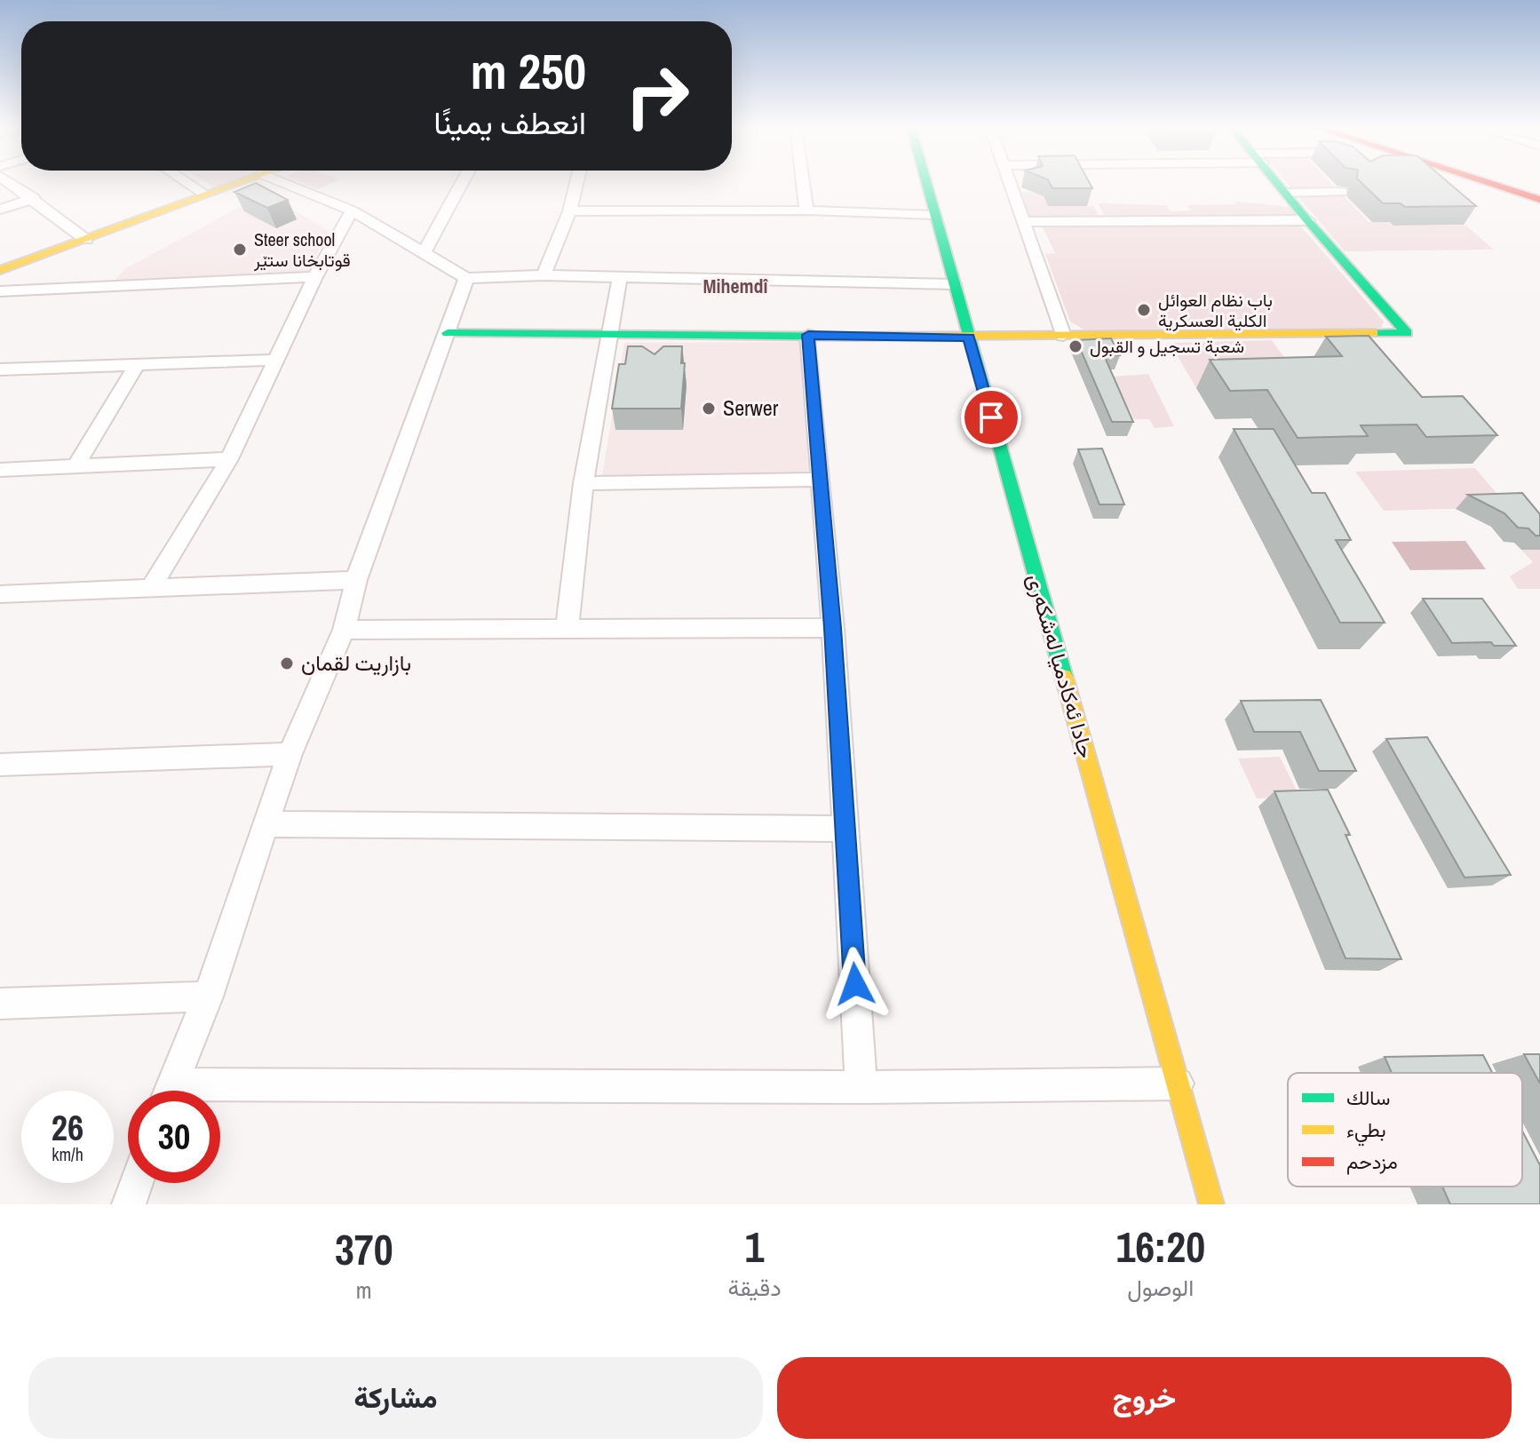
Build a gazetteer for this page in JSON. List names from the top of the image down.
{
  "streets": {
    "street": ["جادا ئه‌كادميا له‌شكه‌رى"]
  },
  "districts": ["Mihemdî"],
  "places": [
    "Steer school قوتابخانا ستێر",
    "باب نظام العوائل الكلية العسكرية",
    "شعبة تسجيل و القبول",
    "Serwer",
    "بازاريت لقمان"
  ],
  "legend": ["سالك", "بطيء", "مزدحم"],
  "page": {
    "turn": ["250 m", "انعطف يمينًا"],
    "speed": "26 km/h",
    "limit": "30",
    "eta": [
      "16:20",
      "الوصول",
      "1",
      "دقيقة",
      "370",
      "m"
    ],
    "buttons": ["خروج", "مشاركة"]
  }
}
